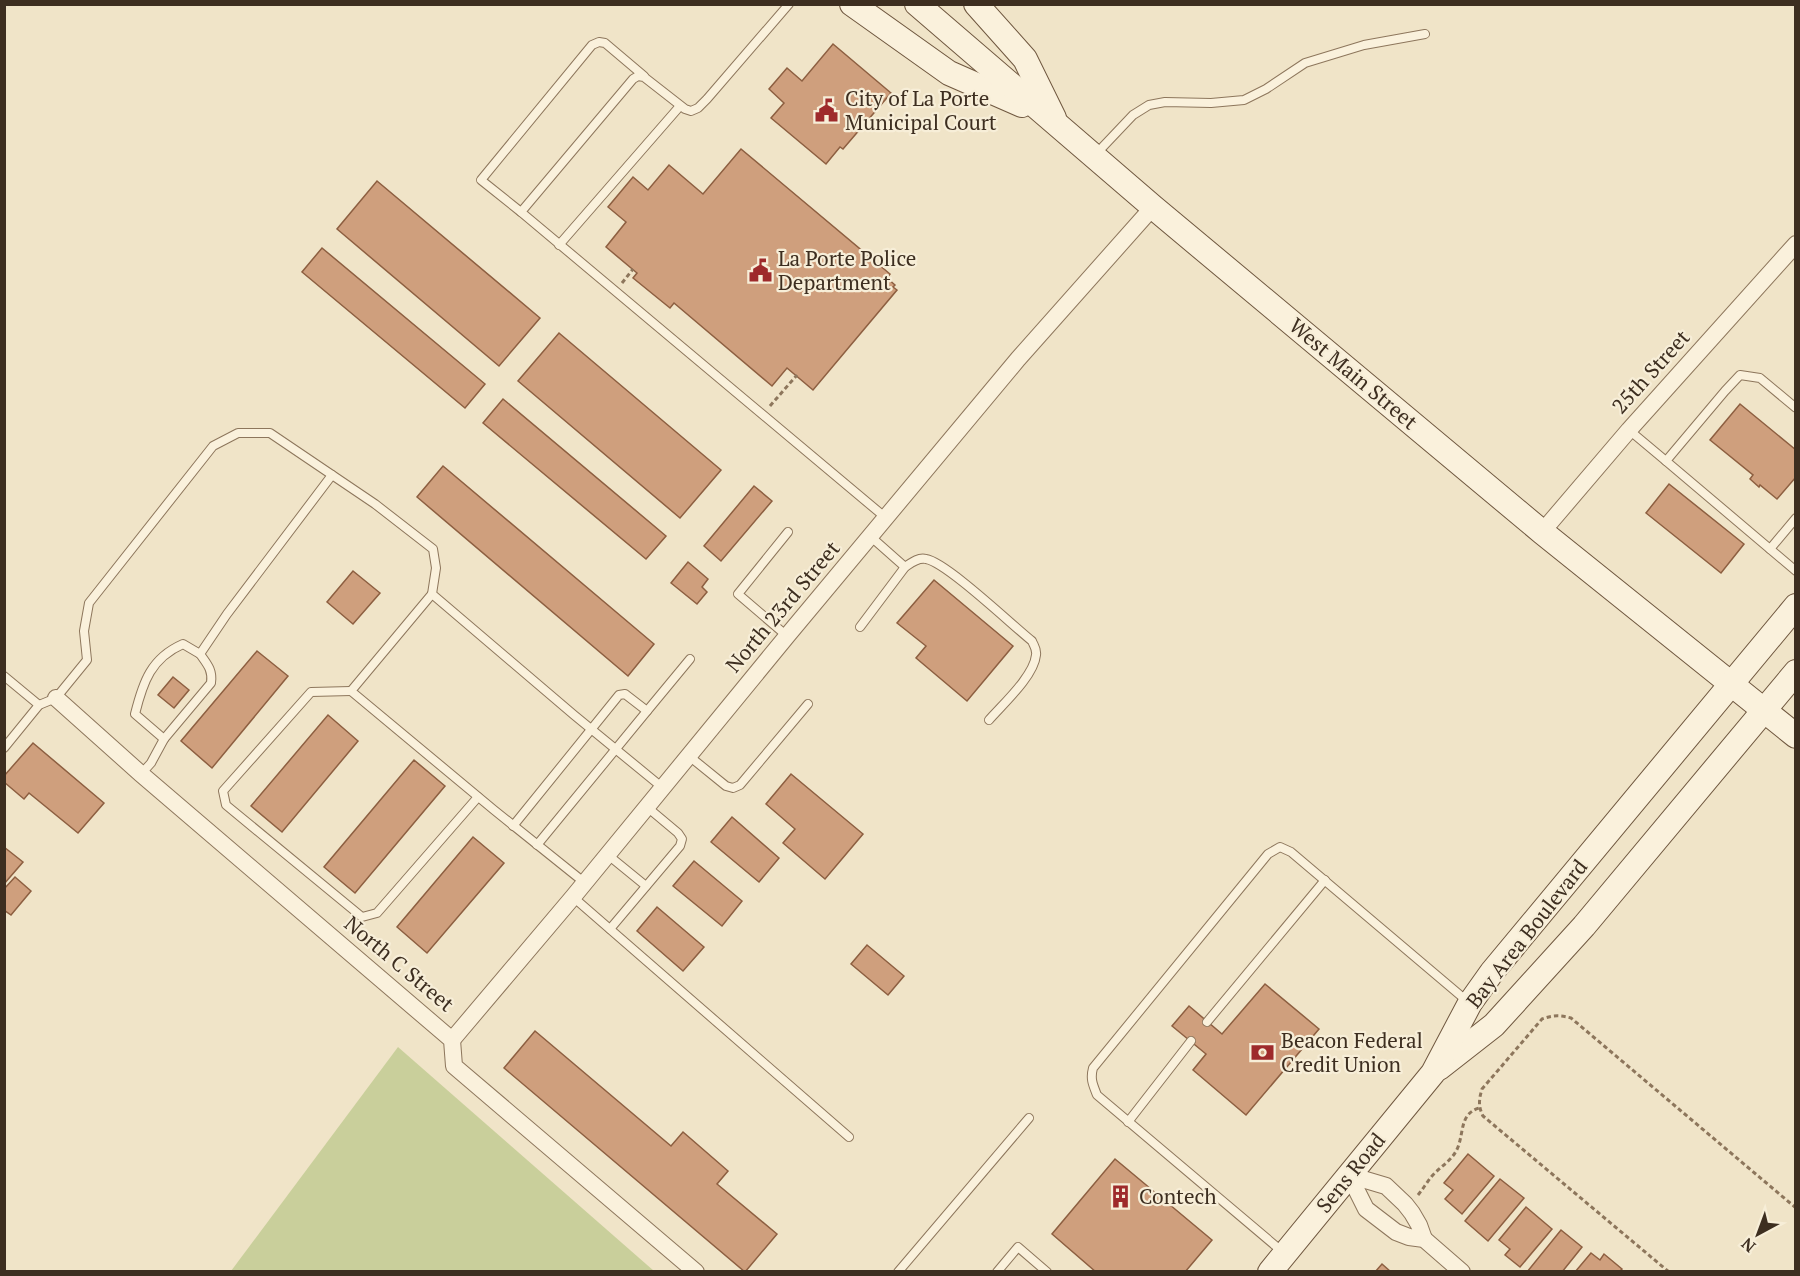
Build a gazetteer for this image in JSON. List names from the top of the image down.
{
  "streets": {
    "main road": ["West Main Street", "Bay Area Boulevard", "Sens Road"],
    "street": ["25th Street", "North 23rd Street", "North C Street"]
  },
  "crossings": [
    ["25th Street", "West Main Street"],
    ["West Main Street", "North 23rd Street"],
    ["West Main Street", "Bay Area Boulevard"],
    ["North 23rd Street", "North C Street"],
    ["Bay Area Boulevard", "Sens Road"]
  ],
  "places": {
    "public building": ["City of La Porte Municipal Court", "La Porte Police Department"],
    "bank": ["Beacon Federal Credit Union"],
    "building": ["Contech"]
  },
  "north": "bottom left"
}
